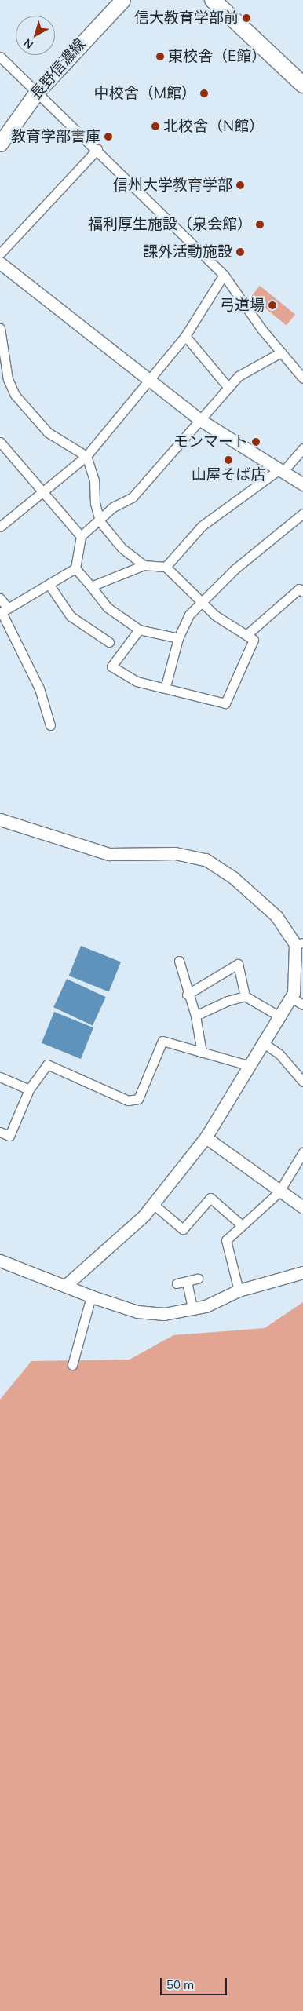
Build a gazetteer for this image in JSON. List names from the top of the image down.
{
  "streets": {
    "main road": ["長野信濃線"]
  },
  "places": [
    "信大教育学部前",
    "東校舎（E館）",
    "中校舎（M館）",
    "北校舎（N館）",
    "教育学部書庫",
    "信州大学教育学部",
    "福利厚生施設（泉会館）",
    "課外活動施設",
    "弓道場",
    "モンマート",
    "山屋そば店"
  ],
  "scale_bar": "50 m",
  "north": "bottom left"
}
